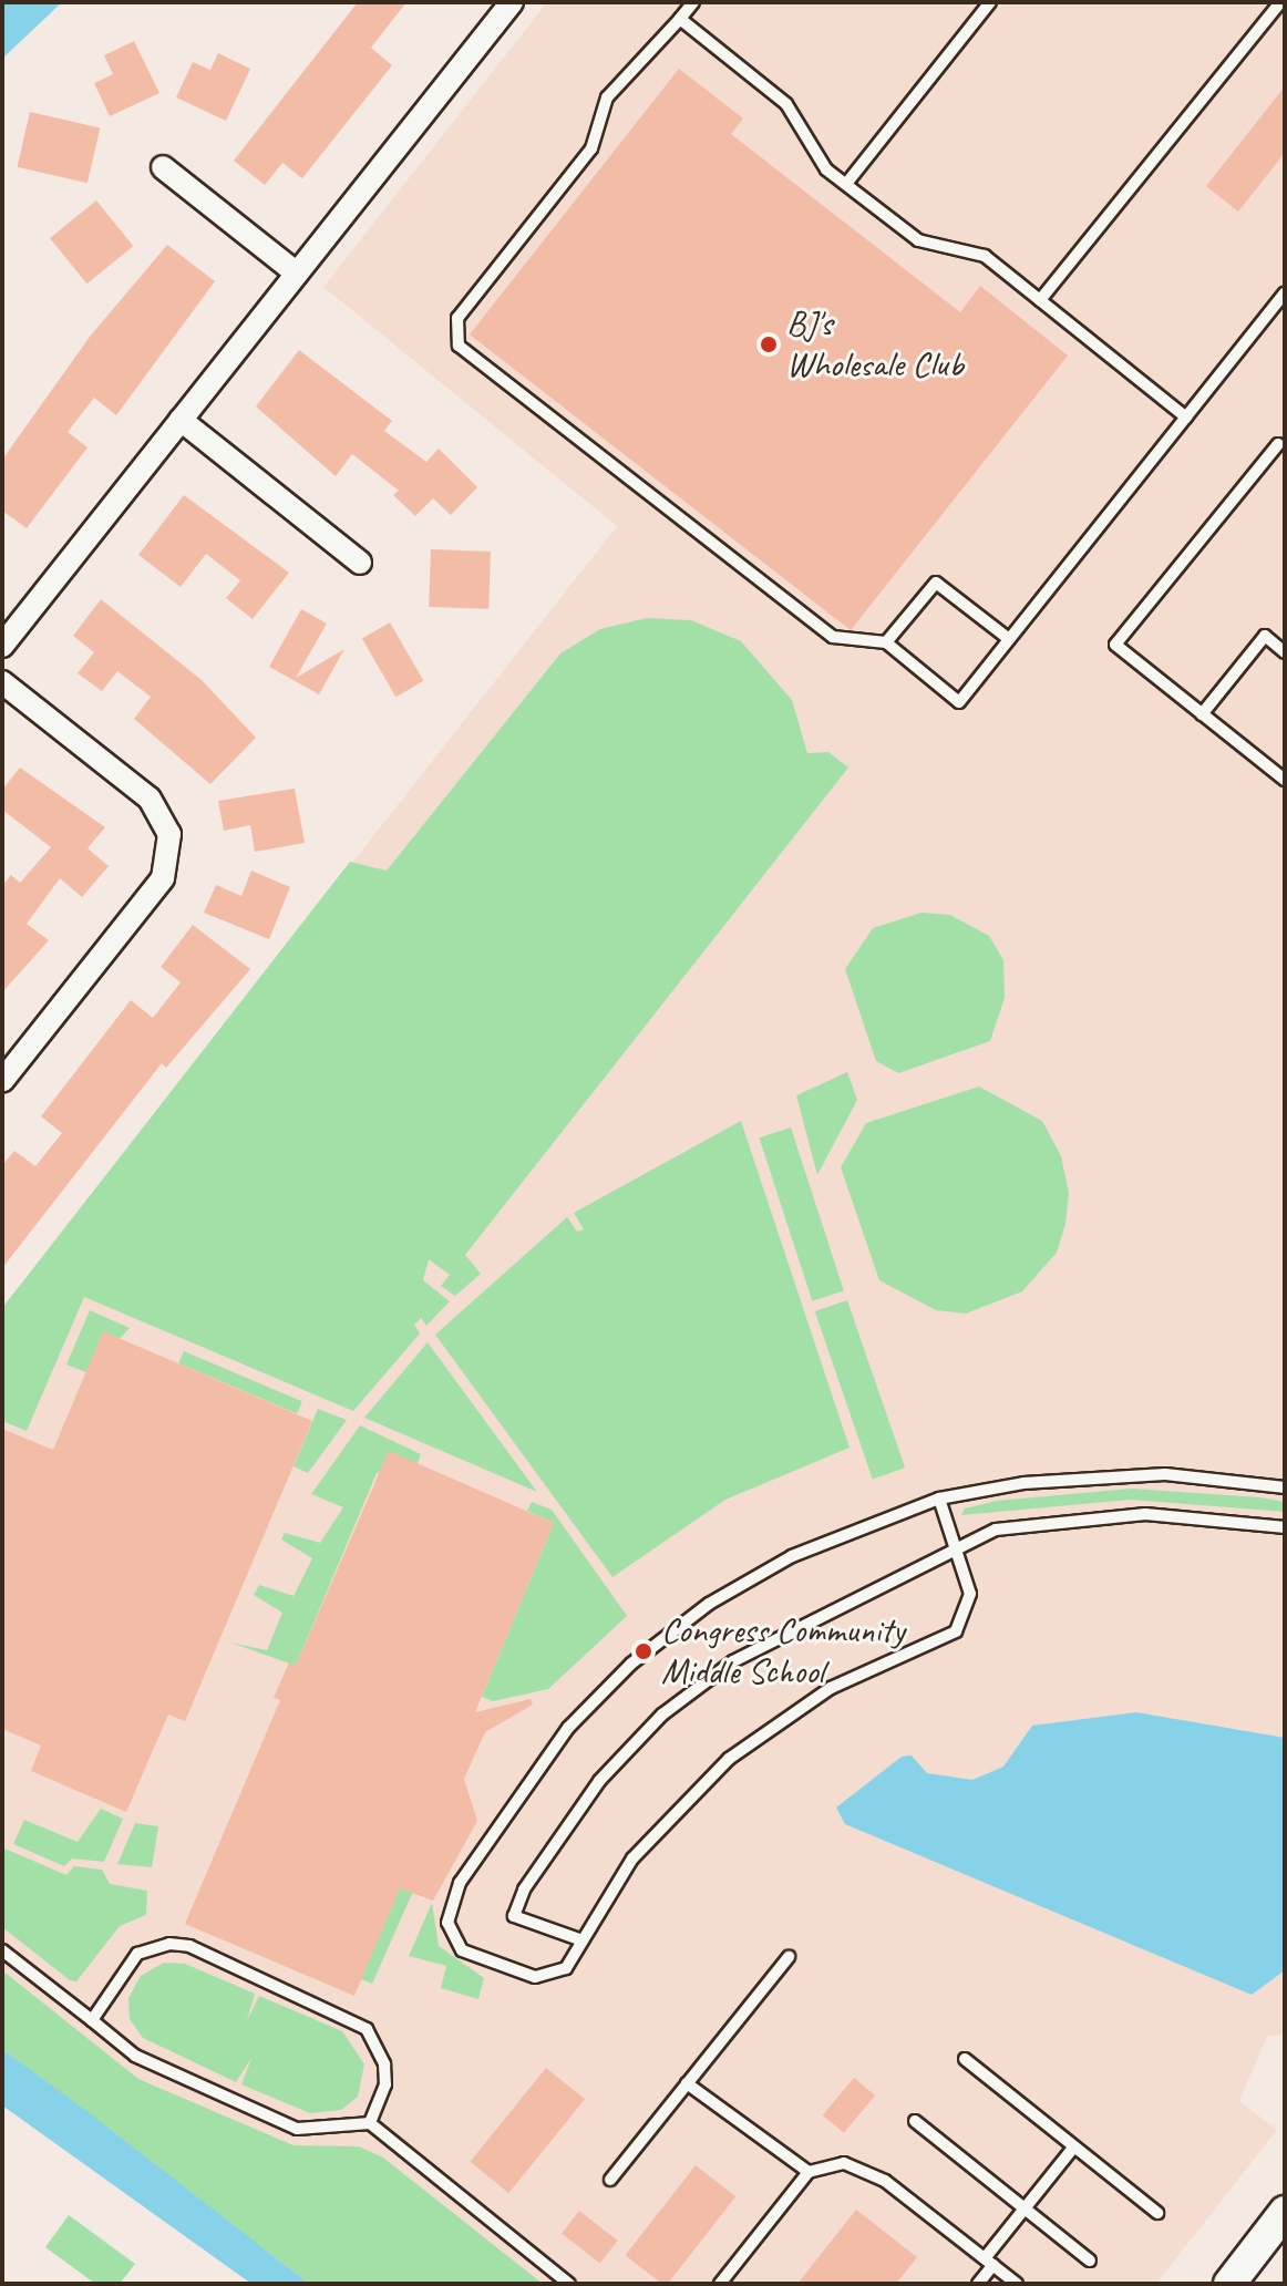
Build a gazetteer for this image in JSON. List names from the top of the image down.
{
  "places": ["BJ's Wholesale Club", "Congress Community Middle School"]
}
